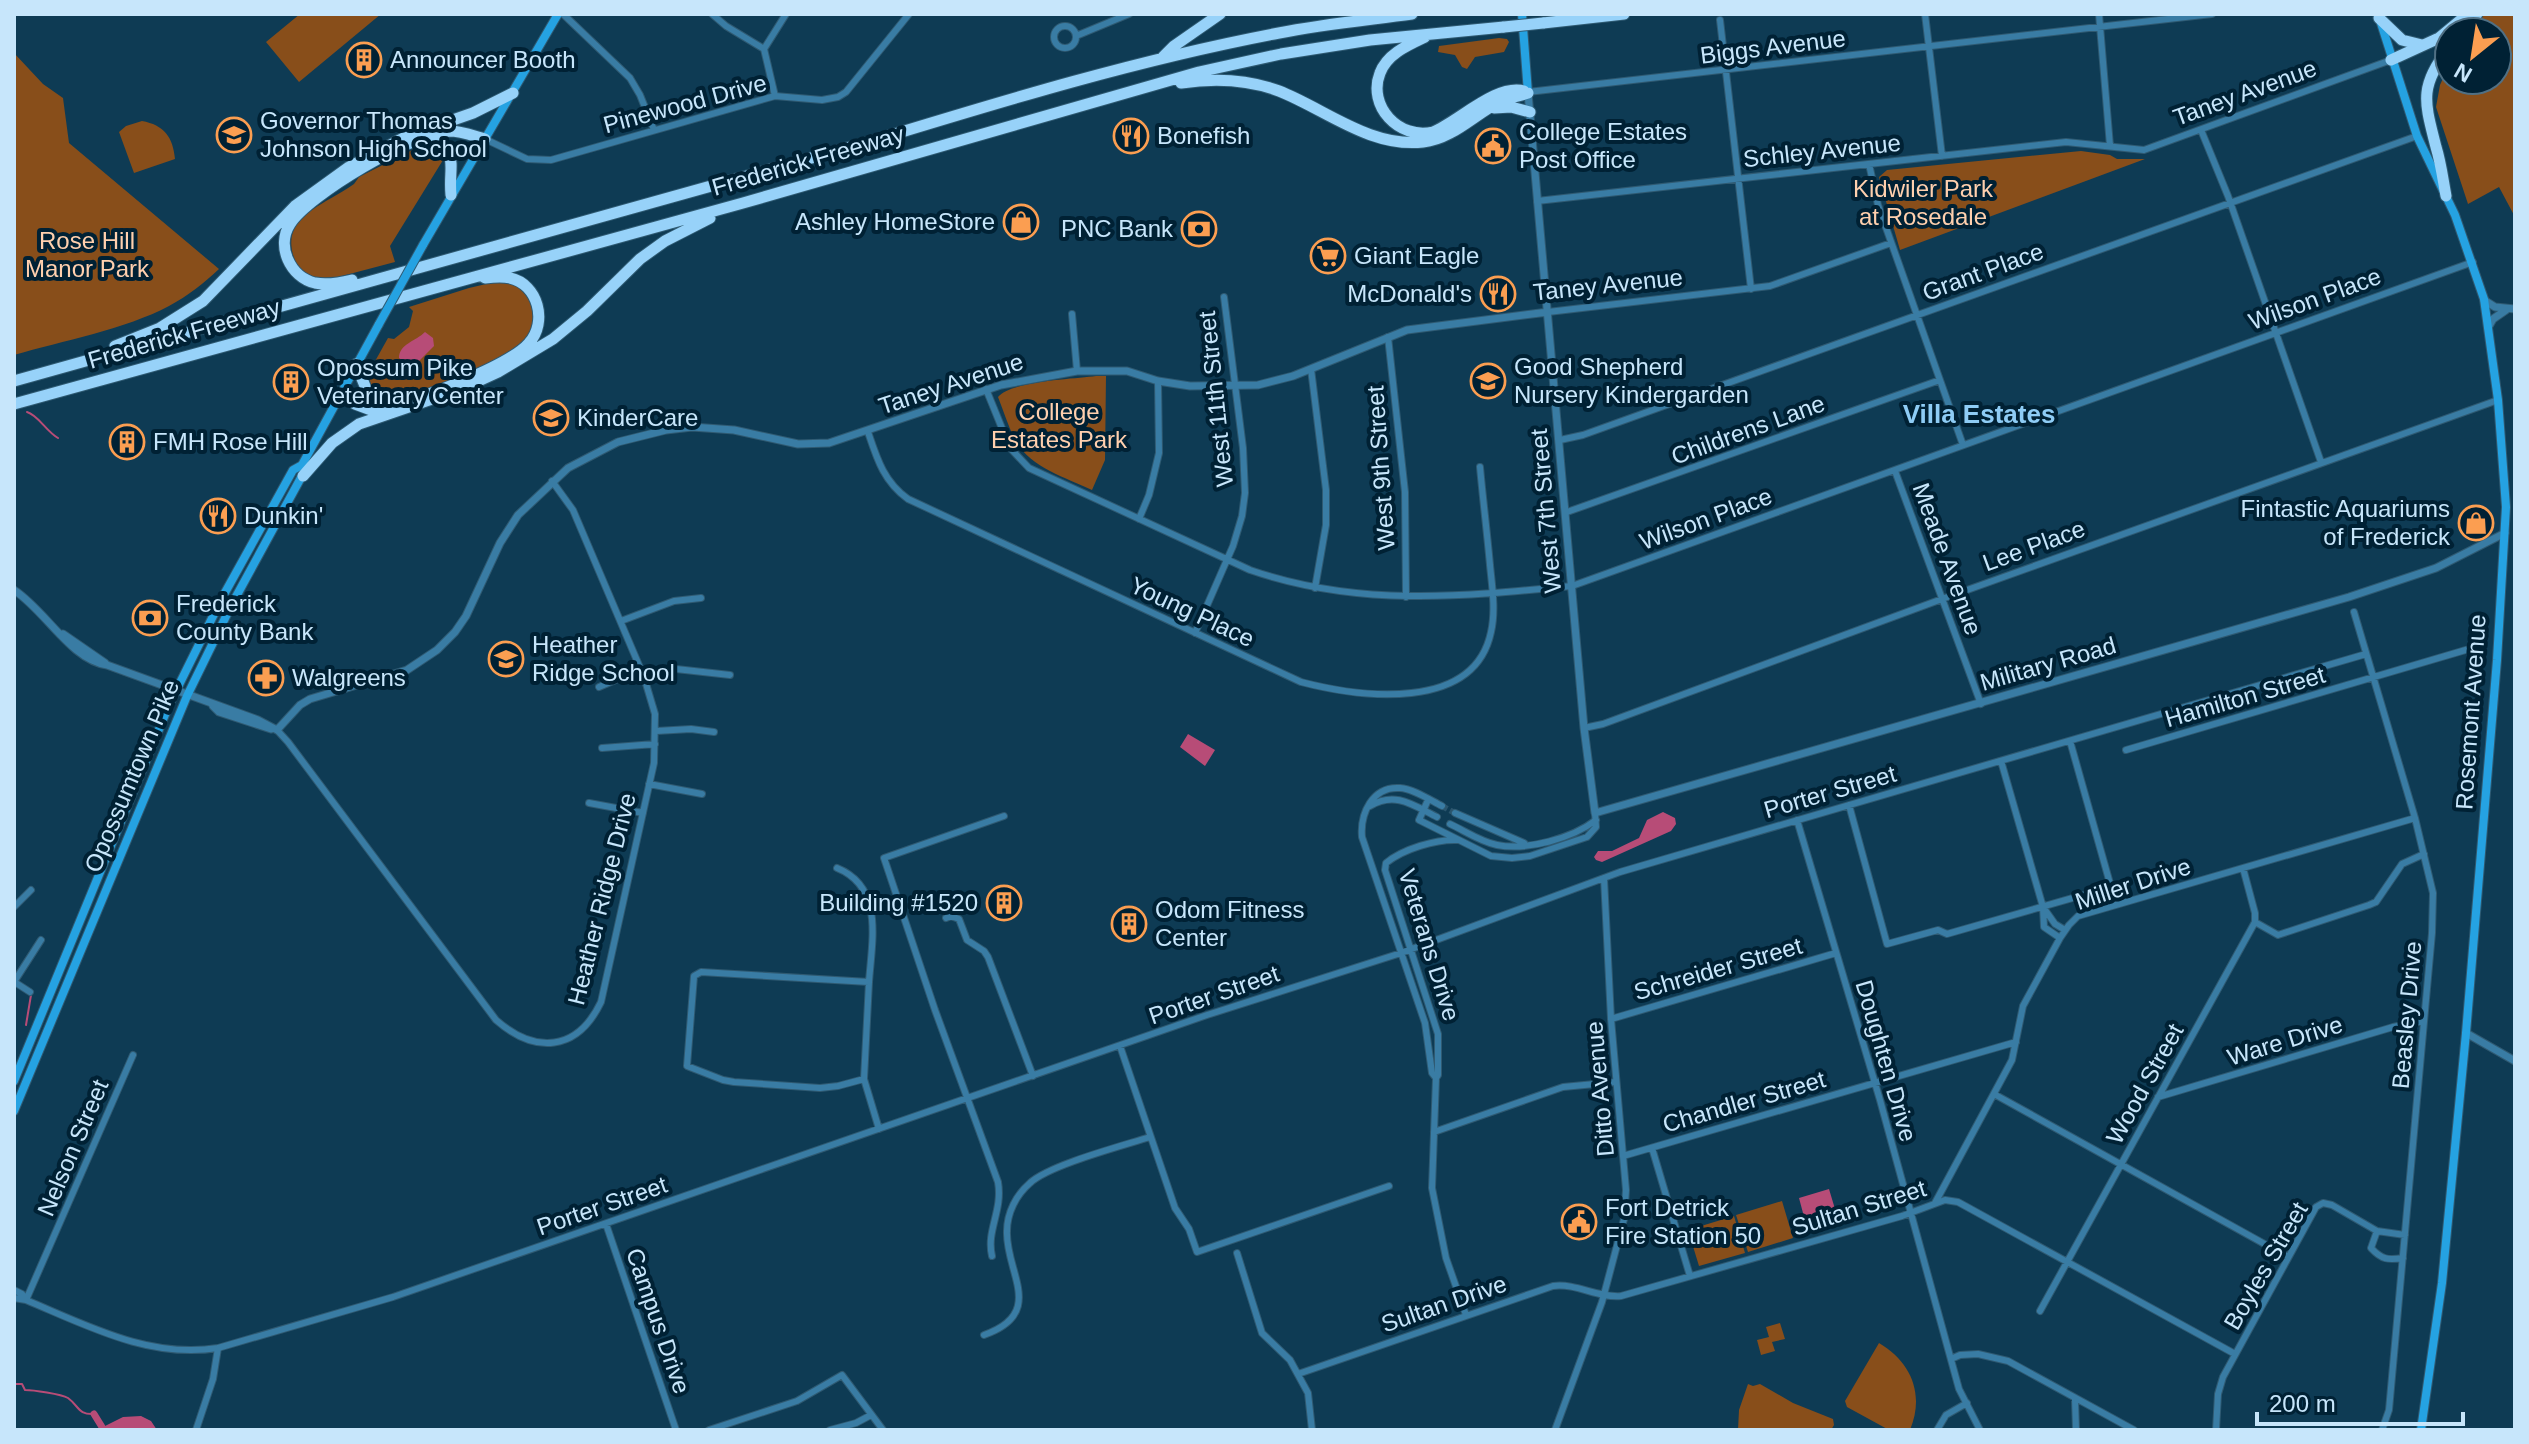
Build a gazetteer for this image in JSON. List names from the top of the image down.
{
  "streets": {
    "highway": ["Frederick Freeway"],
    "main road": ["West 7th Street", "Rosemont Avenue", "Opossumtown Pike"],
    "street": [
      "Biggs Avenue",
      "Taney Avenue",
      "Pinewood Drive",
      "Schley Avenue",
      "Grant Place",
      "Wilson Place",
      "West 11th Street",
      "Childrens Lane",
      "West 9th Street",
      "Lee Place",
      "Meade Avenue",
      "Young Place",
      "Military Road",
      "Hamilton Street",
      "Porter Street",
      "Miller Drive",
      "Heather Ridge Drive",
      "Veterans Drive",
      "Schreider Street",
      "Beasley Drive",
      "Ware Drive",
      "Doughten Drive",
      "Wood Street",
      "Ditto Avenue",
      "Chandler Street",
      "Nelson Street",
      "Sultan Street",
      "Boyles Street",
      "Sultan Drive",
      "Campus Drive"
    ]
  },
  "crossings": [
    ["Biggs Avenue", "West 7th Street"],
    ["Taney Avenue", "Schley Avenue"],
    ["Taney Avenue", "Wilson Place"],
    ["Taney Avenue", "West 11th Street"],
    ["Taney Avenue", "West 9th Street"],
    ["Taney Avenue", "West 7th Street"],
    ["Taney Avenue", "Young Place"],
    ["Taney Avenue", "Rosemont Avenue"],
    ["Taney Avenue", "Heather Ridge Drive"],
    ["Pinewood Drive", "Opossumtown Pike"],
    ["Schley Avenue", "West 7th Street"],
    ["Grant Place", "West 7th Street"],
    ["Grant Place", "Rosemont Avenue"],
    ["Wilson Place", "West 11th Street"],
    ["Wilson Place", "West 9th Street"],
    ["Wilson Place", "West 7th Street"],
    ["Wilson Place", "Meade Avenue"],
    ["Wilson Place", "Young Place"],
    ["Wilson Place", "Rosemont Avenue"],
    ["West 11th Street", "Young Place"],
    ["Childrens Lane", "West 7th Street"],
    ["West 7th Street", "Lee Place"],
    ["West 7th Street", "Military Road"],
    ["Lee Place", "Meade Avenue"],
    ["Lee Place", "Rosemont Avenue"],
    ["Meade Avenue", "Military Road"],
    ["Military Road", "Rosemont Avenue"],
    ["Hamilton Street", "Beasley Drive"],
    ["Porter Street", "Veterans Drive"],
    ["Porter Street", "Beasley Drive"],
    ["Porter Street", "Doughten Drive"],
    ["Porter Street", "Ditto Avenue"],
    ["Porter Street", "Nelson Street"],
    ["Porter Street", "Campus Drive"],
    ["Miller Drive", "Beasley Drive"],
    ["Miller Drive", "Chandler Street"],
    ["Miller Drive", "Sultan Street"],
    ["Veterans Drive", "Sultan Drive"],
    ["Schreider Street", "Doughten Drive"],
    ["Schreider Street", "Ditto Avenue"],
    ["Beasley Drive", "Ware Drive"],
    ["Beasley Drive", "Boyles Street"],
    ["Ware Drive", "Wood Street"],
    ["Doughten Drive", "Chandler Street"],
    ["Doughten Drive", "Sultan Street"],
    ["Wood Street", "Sultan Street"],
    ["Ditto Avenue", "Chandler Street"],
    ["Ditto Avenue", "Sultan Street"],
    ["Ditto Avenue", "Sultan Drive"],
    ["Sultan Street", "Boyles Street"],
    ["Sultan Street", "Sultan Drive"]
  ],
  "districts": ["Villa Estates"],
  "parks": ["Kidwiler Park at Rosedale", "Rose Hill Manor Park", "College Estates Park"],
  "places": {
    "building": [
      "Announcer Booth",
      "Opossum Pike Veterinary Center",
      "FMH Rose Hill",
      "Building #1520",
      "Odom Fitness Center"
    ],
    "school or university": [
      "Governor Thomas Johnson High School",
      "Good Shepherd Nursery Kindergarden",
      "KinderCare",
      "Heather Ridge School"
    ],
    "restaurant": ["Bonefish", "McDonald's", "Dunkin'"],
    "public building": ["College Estates Post Office", "Fort Detrick Fire Station 50"],
    "shop": ["Ashley HomeStore", "Fintastic Aquariums of Frederick"],
    "bank": ["PNC Bank", "Frederick County Bank"],
    "supermarket": ["Giant Eagle"],
    "pharmacy": ["Walgreens"]
  },
  "scale_bar": "200 m",
  "north": "bottom left"
}
